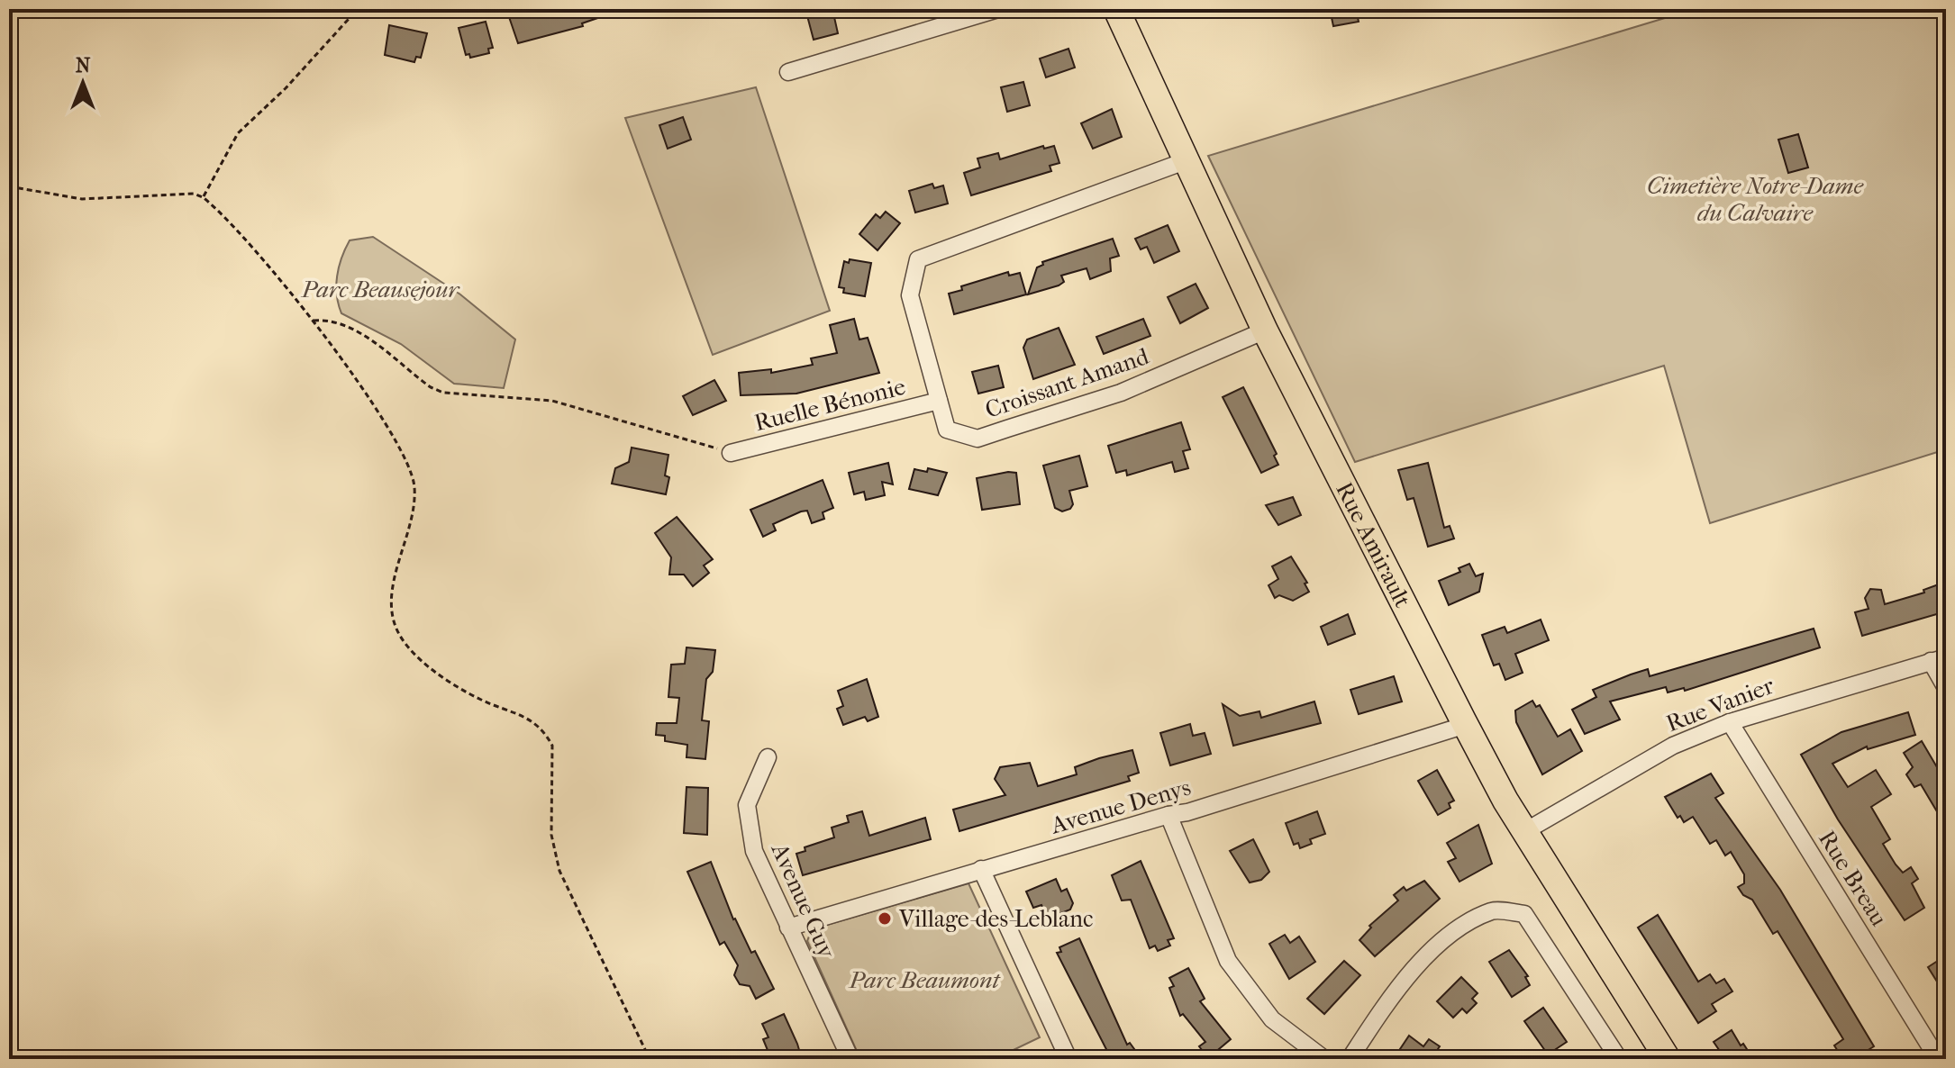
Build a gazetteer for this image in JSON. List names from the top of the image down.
{
  "streets": {
    "main road": ["Rue Amirault"],
    "street": [
      "Croissant Amand",
      "Ruelle Bénonie",
      "Rue Vanier",
      "Avenue Denys",
      "Rue Breau",
      "Avenue Guy"
    ]
  },
  "crossings": [
    ["Croissant Amand", "Ruelle Bénonie"],
    ["Croissant Amand", "Rue Amirault"],
    ["Rue Amirault", "Rue Vanier"],
    ["Rue Amirault", "Avenue Denys"],
    ["Rue Vanier", "Rue Breau"],
    ["Avenue Denys", "Avenue Guy"]
  ],
  "parks": ["Cimetière Notre-Dame du Calvaire", "Parc Beausejour", "Parc Beaumont"],
  "places": ["Village-des-Leblanc"],
  "north": "top"
}
